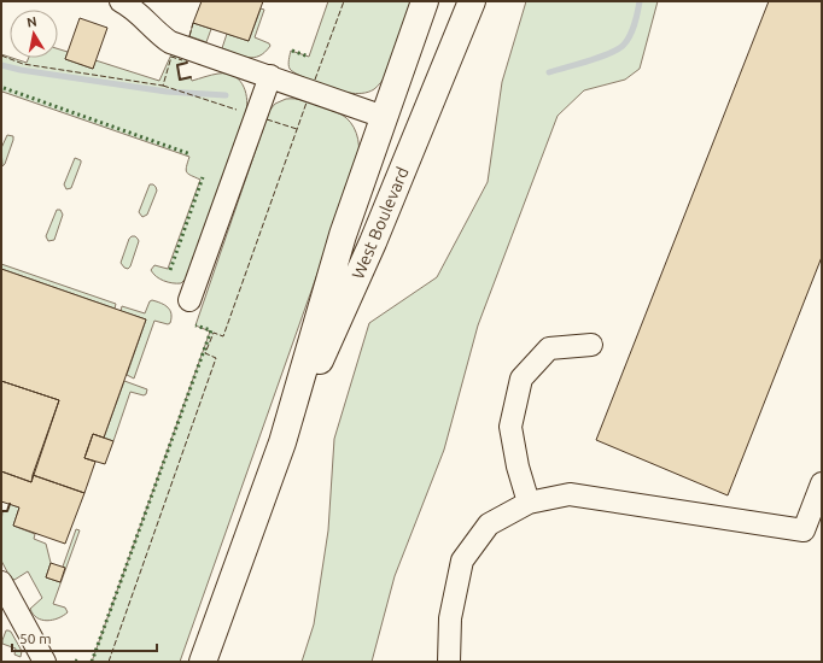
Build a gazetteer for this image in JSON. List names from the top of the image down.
{
  "streets": {
    "main road": ["West Boulevard"]
  },
  "scale_bar": "50 m",
  "north": "top"
}
